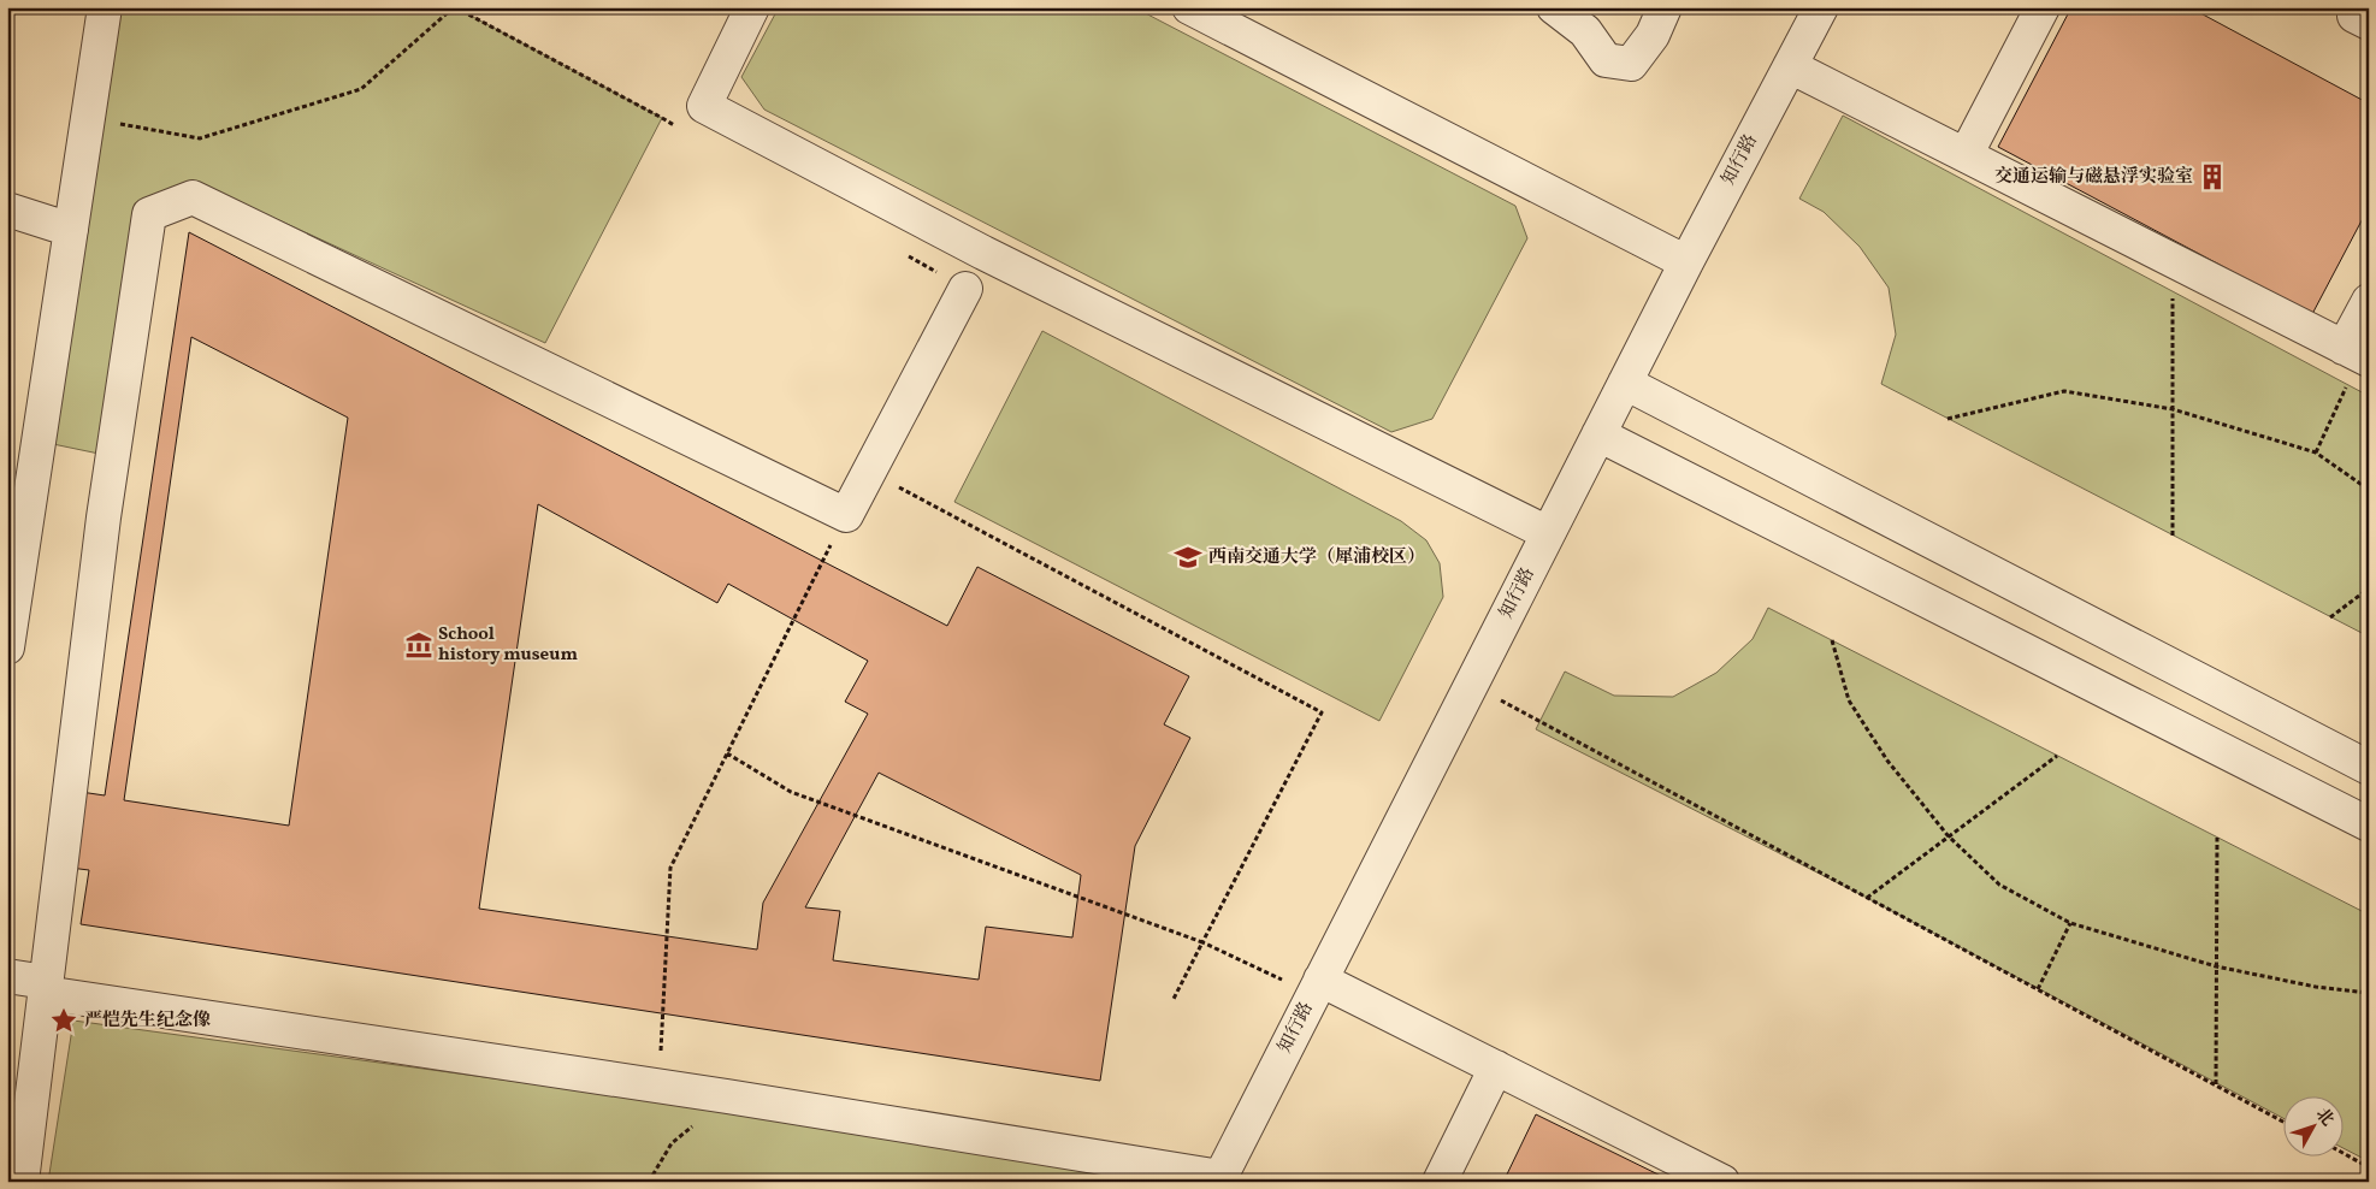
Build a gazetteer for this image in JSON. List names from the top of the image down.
{
  "streets": {
    "street": ["知行路"]
  },
  "places": {
    "building": ["交通运输与磁悬浮实验室"],
    "school or university": ["西南交通大学（犀浦校区）"],
    "museum": ["School history museum"],
    "place": ["严恺先生纪念像"]
  },
  "north": "top right"
}
